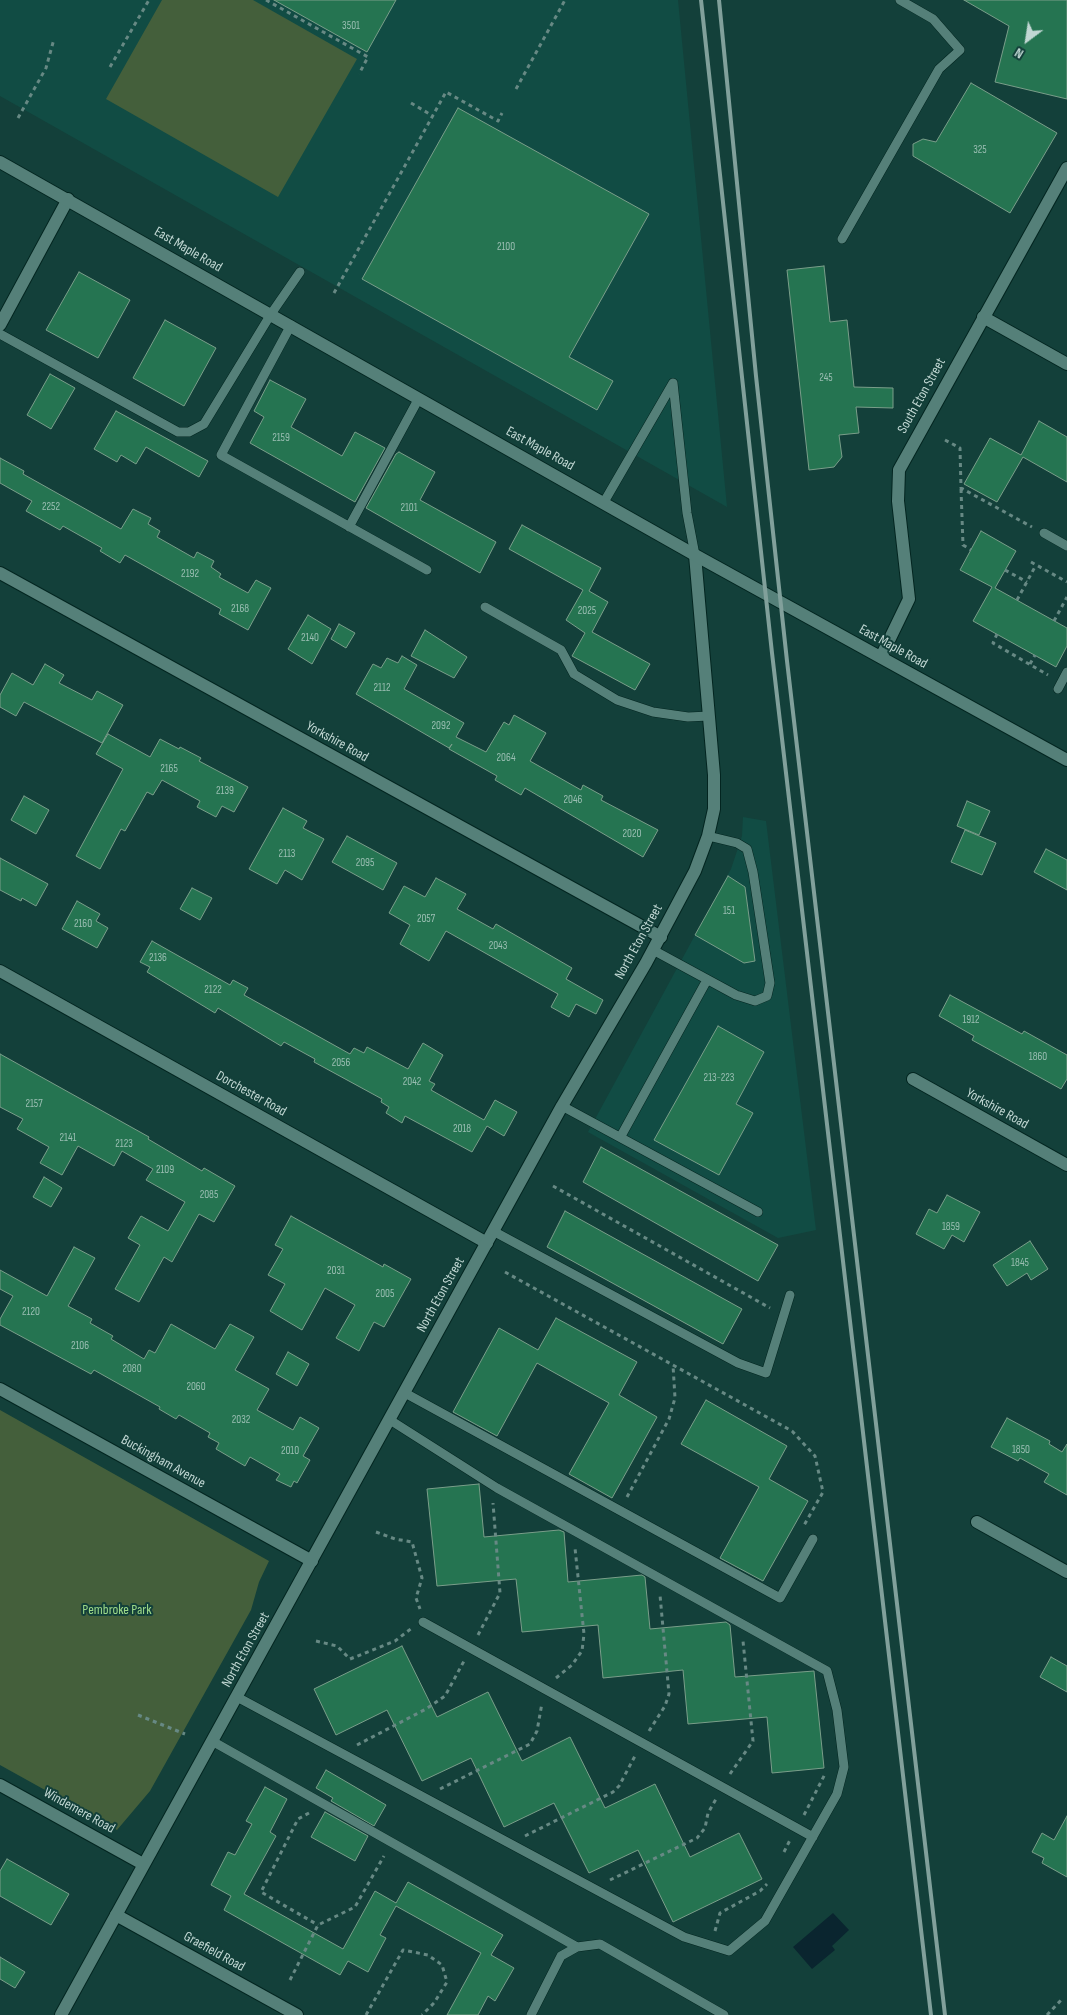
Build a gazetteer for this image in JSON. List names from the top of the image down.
{
  "streets": {
    "street": [
      "East Maple Road",
      "South Eton Street",
      "Yorkshire Road",
      "North Eton Street",
      "Dorchester Road",
      "Buckingham Avenue",
      "Windemere Road",
      "Graefield Road"
    ]
  },
  "crossings": [
    ["East Maple Road", "South Eton Street"],
    ["East Maple Road", "North Eton Street"],
    ["Yorkshire Road", "North Eton Street"],
    ["North Eton Street", "Dorchester Road"],
    ["North Eton Street", "Buckingham Avenue"],
    ["North Eton Street", "Windemere Road"],
    ["North Eton Street", "Graefield Road"]
  ],
  "parks": ["Pembroke Park"],
  "house_numbers": [
    "3501",
    "325",
    "2100",
    "245",
    "2159",
    "2252",
    "2101",
    "2192",
    "2168",
    "2025",
    "2140",
    "2112",
    "2092",
    "2064",
    "2165",
    "2139",
    "2046",
    "2020",
    "2113",
    "2095",
    "151",
    "2057",
    "2160",
    "2043",
    "2136",
    "2122",
    "1912",
    "1860",
    "2056",
    "213-223",
    "2042",
    "2157",
    "2018",
    "2141",
    "2123",
    "2109",
    "2085",
    "1859",
    "1845",
    "2031",
    "2005",
    "2120",
    "2106",
    "2080",
    "2060",
    "2032",
    "1850",
    "2010"
  ],
  "north": "bottom left"
}
